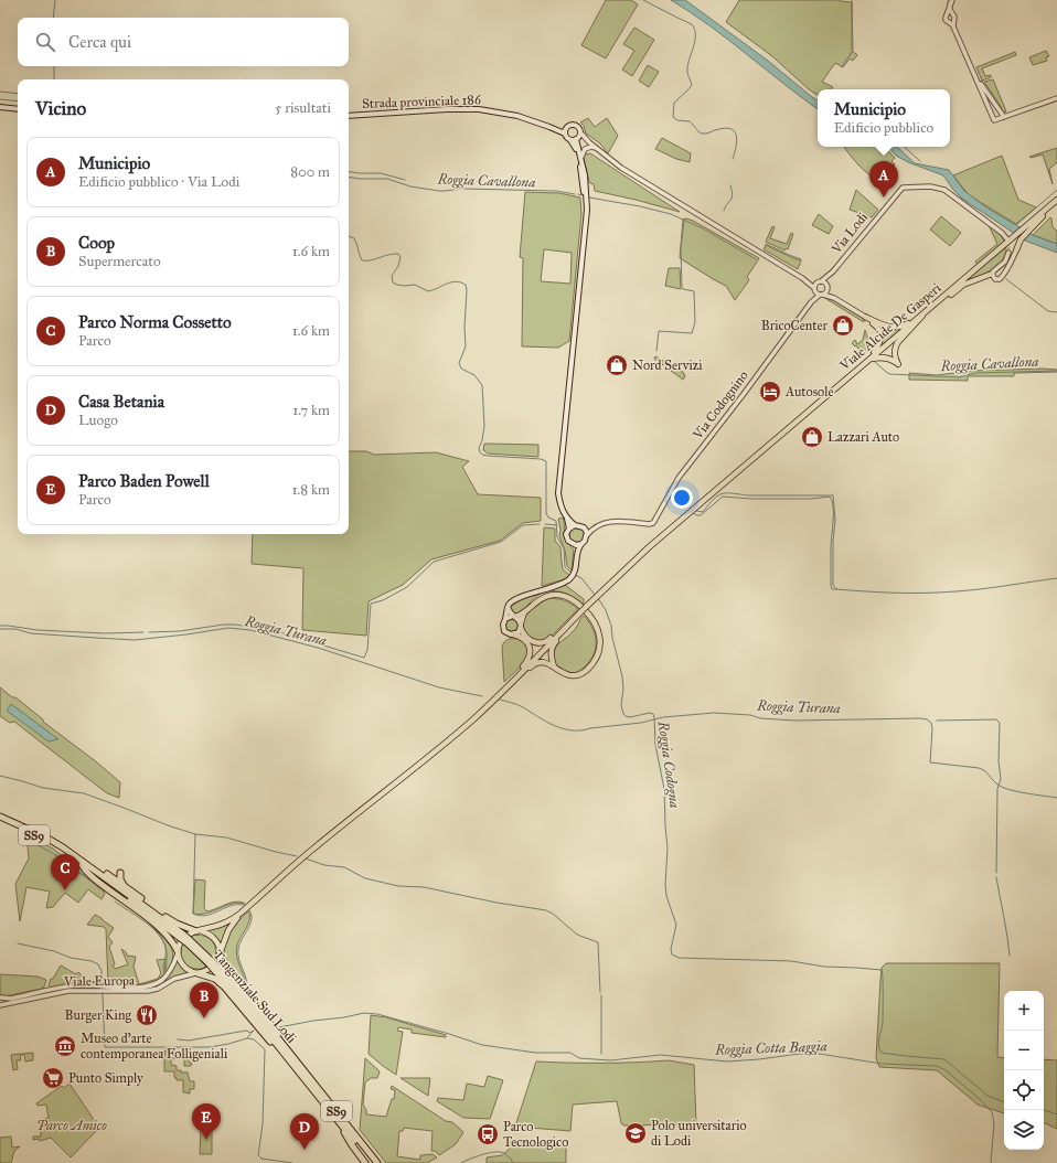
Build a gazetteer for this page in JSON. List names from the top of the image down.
{
  "streets": {
    "highway": ["SS9", "Tangenziale Sud Lodi"],
    "main road": ["Strada provinciale 186", "Viale Alcide De Gasperi"],
    "street": ["Via Lodi", "Via Codognino", "Viale Europa"]
  },
  "crossings": [
    ["Via Lodi", "Via Codognino"],
    ["SS9", "Tangenziale Sud Lodi"]
  ],
  "water": [
    "Roggia Cavallona",
    "Roggia Turana",
    "Roggia Codogna",
    "Roggia Cotta Baggia"
  ],
  "parks": ["Parco Amico"],
  "places": {
    "shop": ["BricoCenter", "Nord Servizi", "Lazzari Auto"],
    "hotel": ["Autosole"],
    "restaurant": ["Burger King"],
    "museum": ["Museo d’arte contemporanea Folligeniali"],
    "supermarket": ["Punto Simply"],
    "school or university": ["Polo universitario di Lodi"],
    "bus stop": ["Parco Tecnologico"]
  },
  "page": {
    "search": "Cerca qui",
    "heading": ["Vicino", "5 risultati"],
    "popup": ["Municipio", "Edificio pubblico"],
    "list": [
      {
        "mark": "A",
        "name": "Municipio",
        "note": "Edificio pubblico · Via Lodi",
        "value": "800 m"
      },
      {
        "mark": "B",
        "name": "Coop",
        "note": "Supermercato",
        "value": "1.6 km"
      },
      {
        "mark": "C",
        "name": "Parco Norma Cossetto",
        "note": "Parco",
        "value": "1.6 km"
      },
      {
        "mark": "D",
        "name": "Casa Betania",
        "note": "Luogo",
        "value": "1.7 km"
      },
      {
        "mark": "E",
        "name": "Parco Baden Powell",
        "note": "Parco",
        "value": "1.8 km"
      }
    ],
    "pins": [
      "A",
      "C",
      "B",
      "E",
      "D"
    ],
    "map_buttons": ["+", "−"]
  }
}
